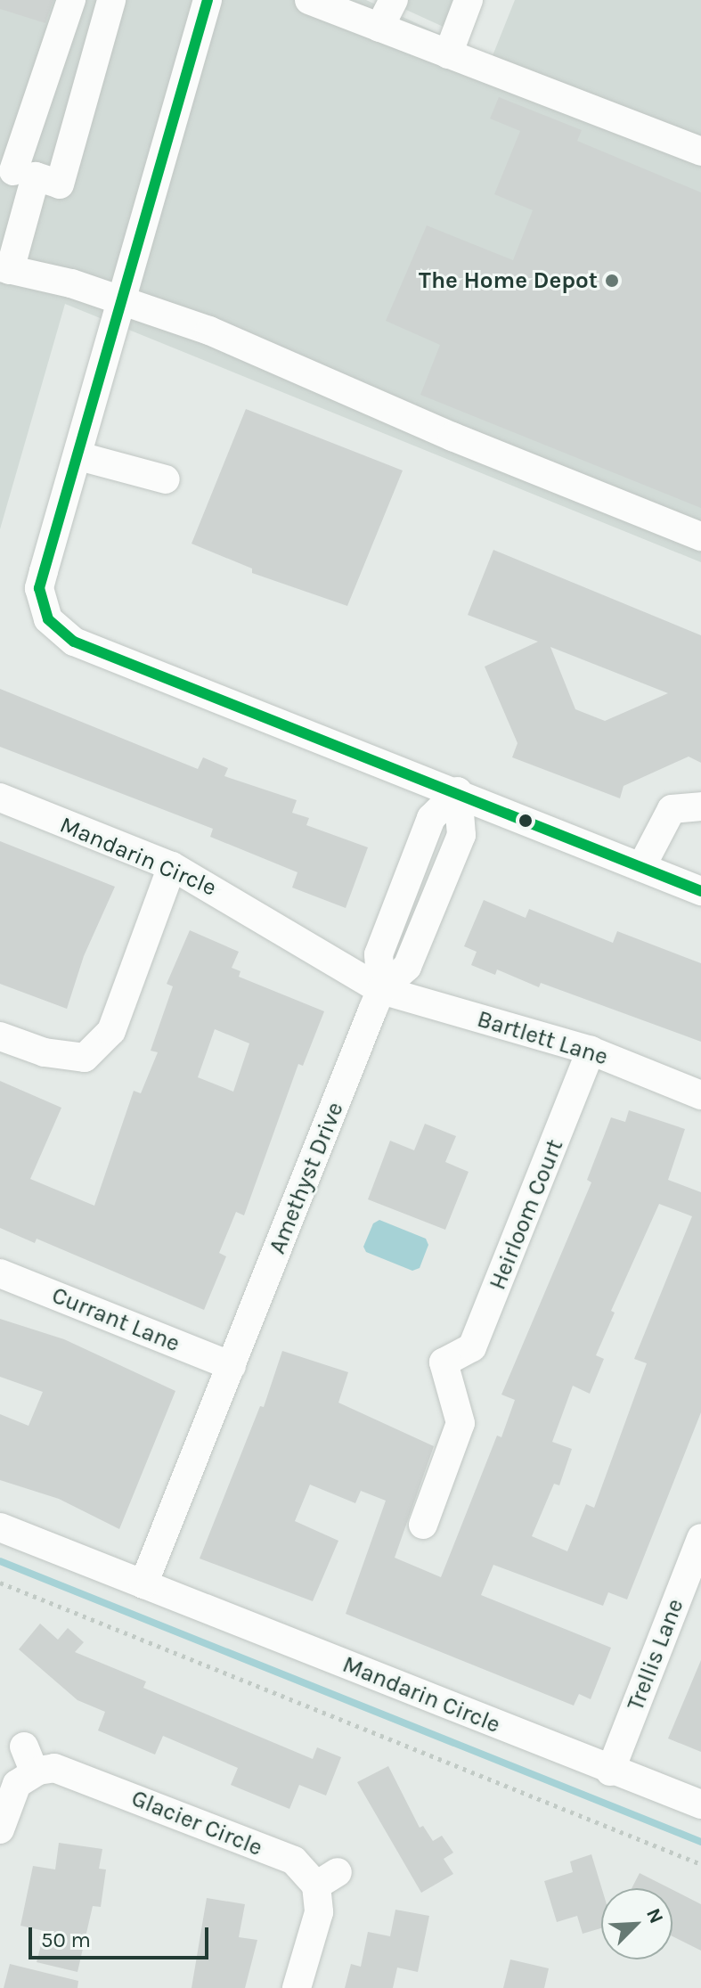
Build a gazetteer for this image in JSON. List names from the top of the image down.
{
  "streets": {
    "street": [
      "Mandarin Circle",
      "Bartlett Lane",
      "Amethyst Drive",
      "Heirloom Court",
      "Currant Lane",
      "Trellis Lane",
      "Glacier Circle"
    ]
  },
  "crossings": [
    ["Mandarin Circle", "Bartlett Lane"],
    ["Mandarin Circle", "Amethyst Drive"],
    ["Mandarin Circle", "Trellis Lane"],
    ["Bartlett Lane", "Amethyst Drive"],
    ["Bartlett Lane", "Heirloom Court"],
    ["Amethyst Drive", "Currant Lane"]
  ],
  "places": ["The Home Depot"],
  "scale_bar": "50 m",
  "north": "top right"
}
